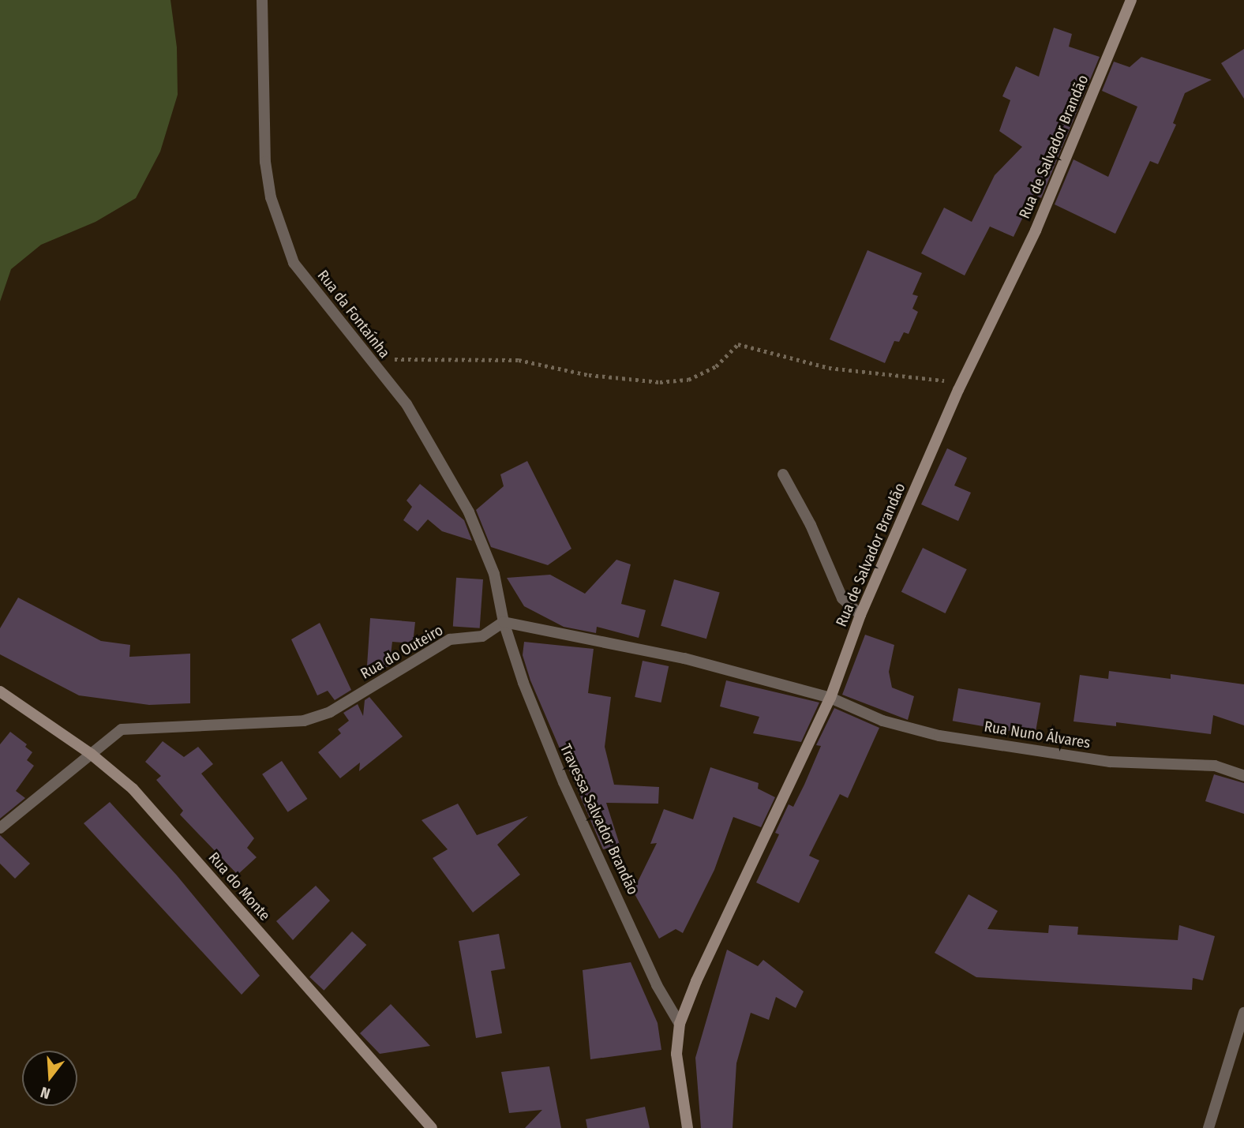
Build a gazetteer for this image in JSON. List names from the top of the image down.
{
  "streets": {
    "main road": ["Rua de Salvador Brandão", "Rua do Monte"],
    "street": [
      "Rua da Fontaínha",
      "Rua do Outeiro",
      "Rua Nuno Álvares",
      "Travessa Salvador Brandão"
    ]
  },
  "crossings": [
    ["Rua de Salvador Brandão", "Rua Nuno Álvares"],
    ["Rua de Salvador Brandão", "Travessa Salvador Brandão"],
    ["Rua da Fontaínha", "Rua do Outeiro"],
    ["Rua da Fontaínha", "Travessa Salvador Brandão"],
    ["Rua do Outeiro", "Travessa Salvador Brandão"],
    ["Rua do Outeiro", "Rua do Monte"]
  ],
  "north": "bottom"
}
